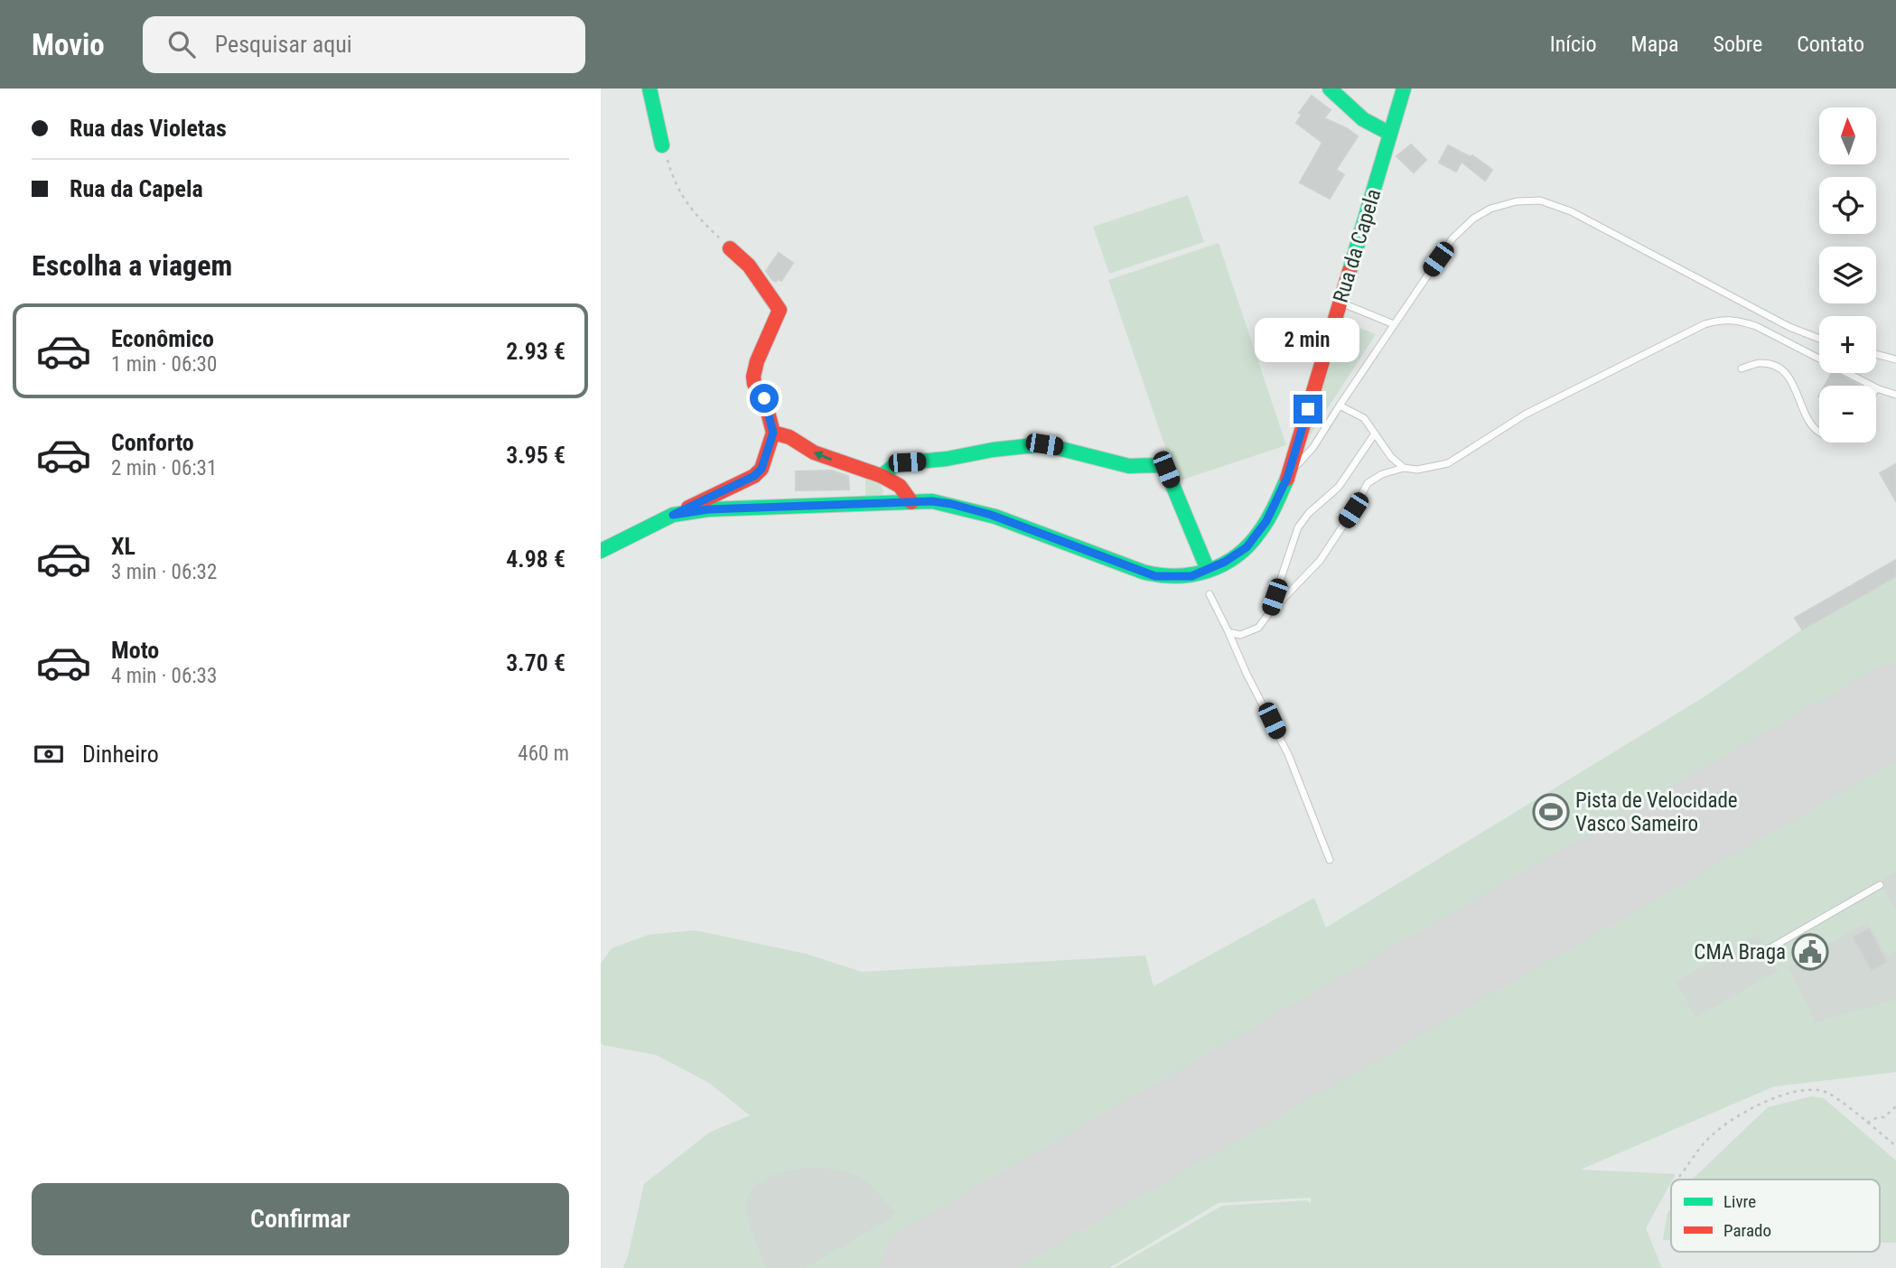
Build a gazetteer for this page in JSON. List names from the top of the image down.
{
  "streets": {
    "street": ["Rua da Capela"]
  },
  "places": {
    "sports": ["Pista de Velocidade Vasco Sameiro"],
    "public building": ["CMA Braga"]
  },
  "legend": ["Livre", "Parado"],
  "north": "top",
  "page": {
    "header": "Movio",
    "search": "Pesquisar aqui",
    "nav": [
      "Início",
      "Mapa",
      "Sobre",
      "Contato"
    ],
    "banner": ["Rua das Violetas", "Rua da Capela"],
    "map_buttons": ["+", "−"],
    "heading": "Escolha a viagem",
    "list": [
      {
        "name": "Econômico",
        "note": "1 min · 06:30",
        "value": "2.93 €"
      },
      {
        "name": "Conforto",
        "note": "2 min · 06:31",
        "value": "3.95 €"
      },
      {
        "name": "XL",
        "note": "3 min · 06:32",
        "value": "4.98 €"
      },
      {
        "name": "Moto",
        "note": "4 min · 06:33",
        "value": "3.70 €"
      }
    ],
    "bubble": "2 min",
    "pay": ["Dinheiro", "460 m"],
    "buttons": "Confirmar"
  }
}
